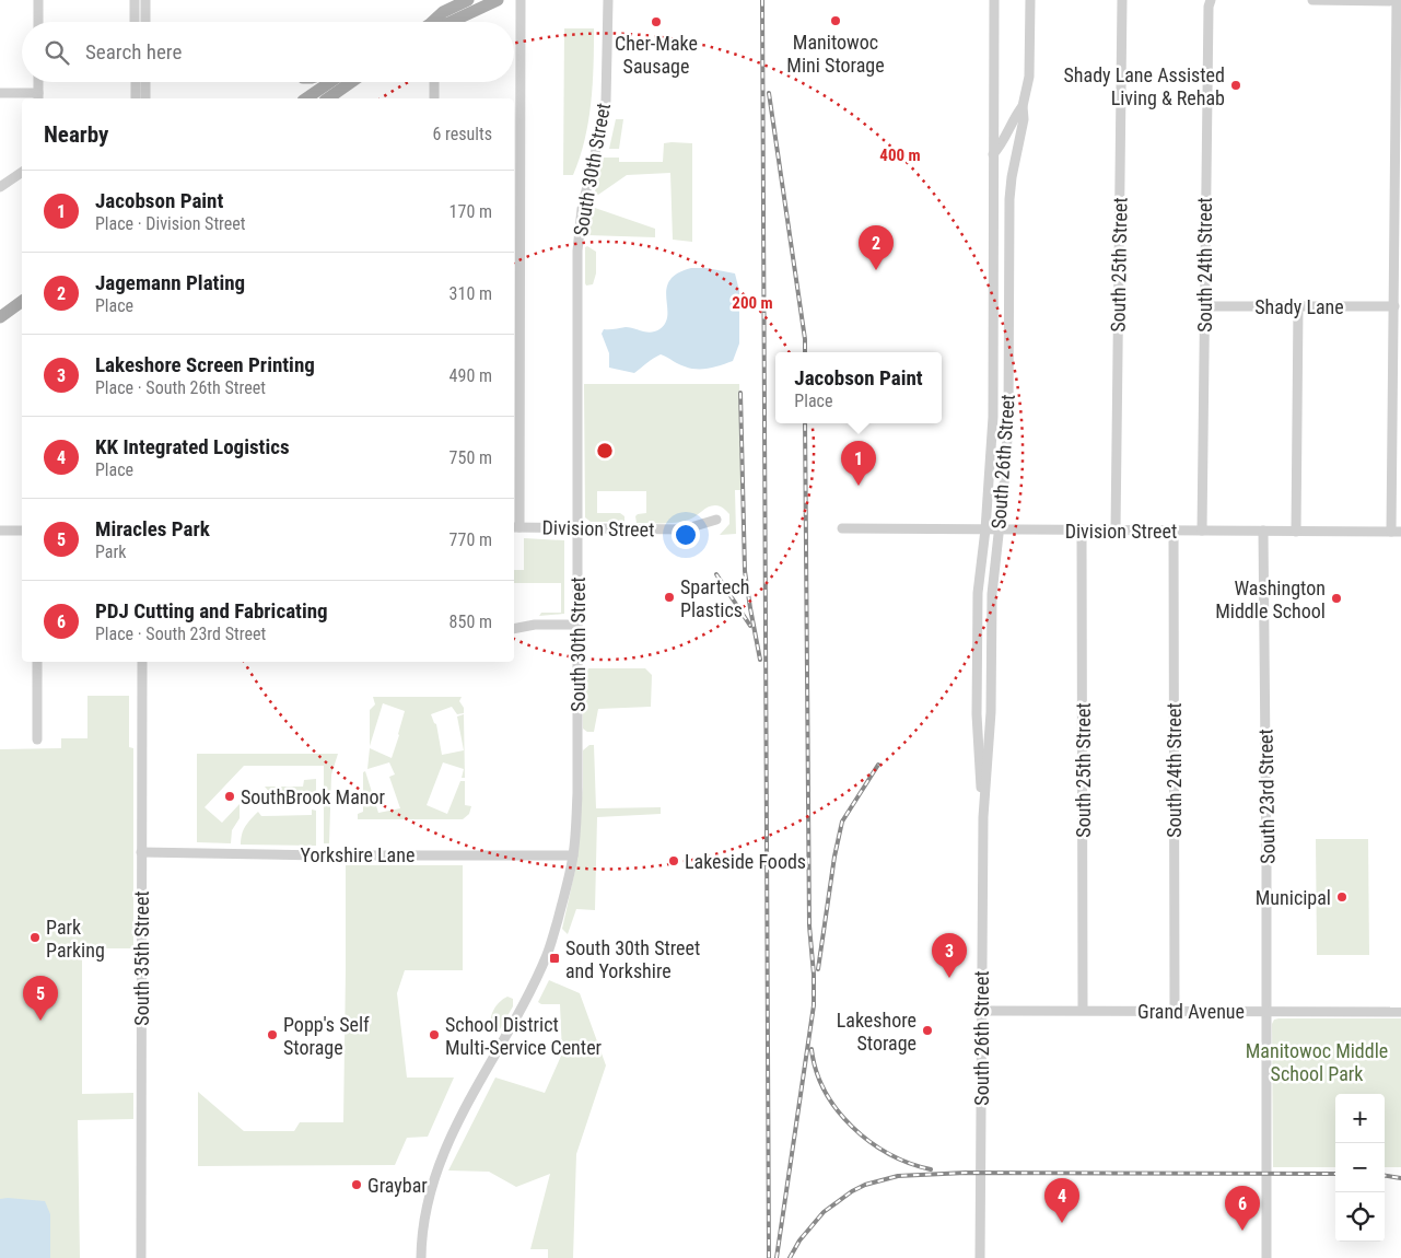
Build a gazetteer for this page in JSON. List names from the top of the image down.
{
  "streets": {
    "street": [
      "South 30th Street",
      "South 25th Street",
      "South 24th Street",
      "Shady Lane",
      "South 26th Street",
      "Division Street",
      "South 23rd Street",
      "Yorkshire Lane",
      "South 35th Street",
      "Grand Avenue"
    ]
  },
  "crossings": [
    ["South 30th Street", "Division Street"],
    ["South 30th Street", "Yorkshire Lane"],
    ["South 25th Street", "Division Street"],
    ["South 25th Street", "Grand Avenue"],
    ["South 24th Street", "Shady Lane"],
    ["South 24th Street", "Division Street"],
    ["South 24th Street", "Grand Avenue"],
    ["South 26th Street", "Division Street"],
    ["South 26th Street", "Grand Avenue"],
    ["Division Street", "South 23rd Street"],
    ["South 23rd Street", "Grand Avenue"],
    ["Yorkshire Lane", "South 35th Street"]
  ],
  "parks": ["Manitowoc Middle School Park"],
  "places": {
    "other": [
      "Manitowoc Mini Storage",
      "Cher-Make Sausage",
      "Shady Lane Assisted Living & Rehab",
      "Spartech Plastics",
      "Washington Middle School",
      "SouthBrook Manor",
      "Lakeside Foods",
      "Municipal",
      "Park Parking",
      "Lakeshore Storage",
      "Popp's Self Storage",
      "School District Multi-Service Center",
      "Graybar"
    ],
    "transit": ["South 30th Street and Yorkshire"]
  },
  "page": {
    "search": "Search here",
    "heading": ["Nearby", "6 results"],
    "list": [
      {
        "mark": "1",
        "name": "Jacobson Paint",
        "note": "Place · Division Street",
        "value": "170 m"
      },
      {
        "mark": "2",
        "name": "Jagemann Plating",
        "note": "Place",
        "value": "310 m"
      },
      {
        "mark": "3",
        "name": "Lakeshore Screen Printing",
        "note": "Place · South 26th Street",
        "value": "490 m"
      },
      {
        "mark": "4",
        "name": "KK Integrated Logistics",
        "note": "Place",
        "value": "750 m"
      },
      {
        "mark": "5",
        "name": "Miracles Park",
        "note": "Park",
        "value": "770 m"
      },
      {
        "mark": "6",
        "name": "PDJ Cutting and Fabricating",
        "note": "Place · South 23rd Street",
        "value": "850 m"
      }
    ],
    "pins": [
      "2",
      "1",
      "3",
      "5",
      "4",
      "6"
    ],
    "popup": ["Jacobson Paint", "Place"],
    "map_buttons": ["+", "−"]
  },
  "rings": ["400 m", "200 m"]
}
